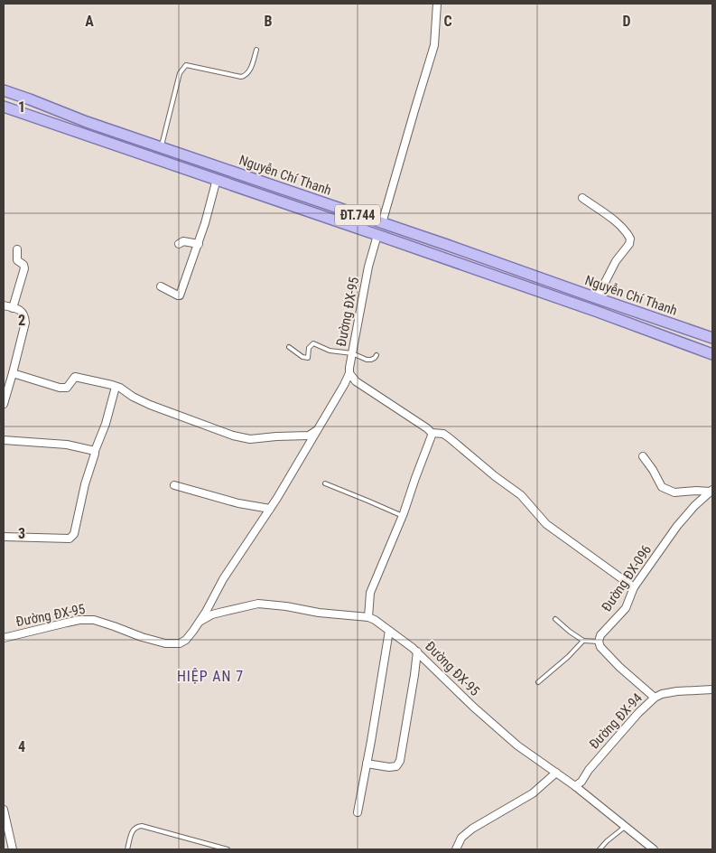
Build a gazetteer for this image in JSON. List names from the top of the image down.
{
  "streets": {
    "main road": ["Nguyễn Chí Thanh", "ĐT.744"],
    "street": ["Đường ĐX-95", "Đường ĐX-096", "Đường ĐX-94"]
  },
  "crossings": [
    ["Nguyễn Chí Thanh", "Đường ĐX-95"],
    ["Đường ĐX-95", "Đường ĐX-94"]
  ],
  "districts": ["HIỆP AN 7"],
  "grid": {
    "columns": [
      "A",
      "B",
      "C",
      "D"
    ],
    "rows": [
      "1",
      "2",
      "3",
      "4"
    ]
  }
}
